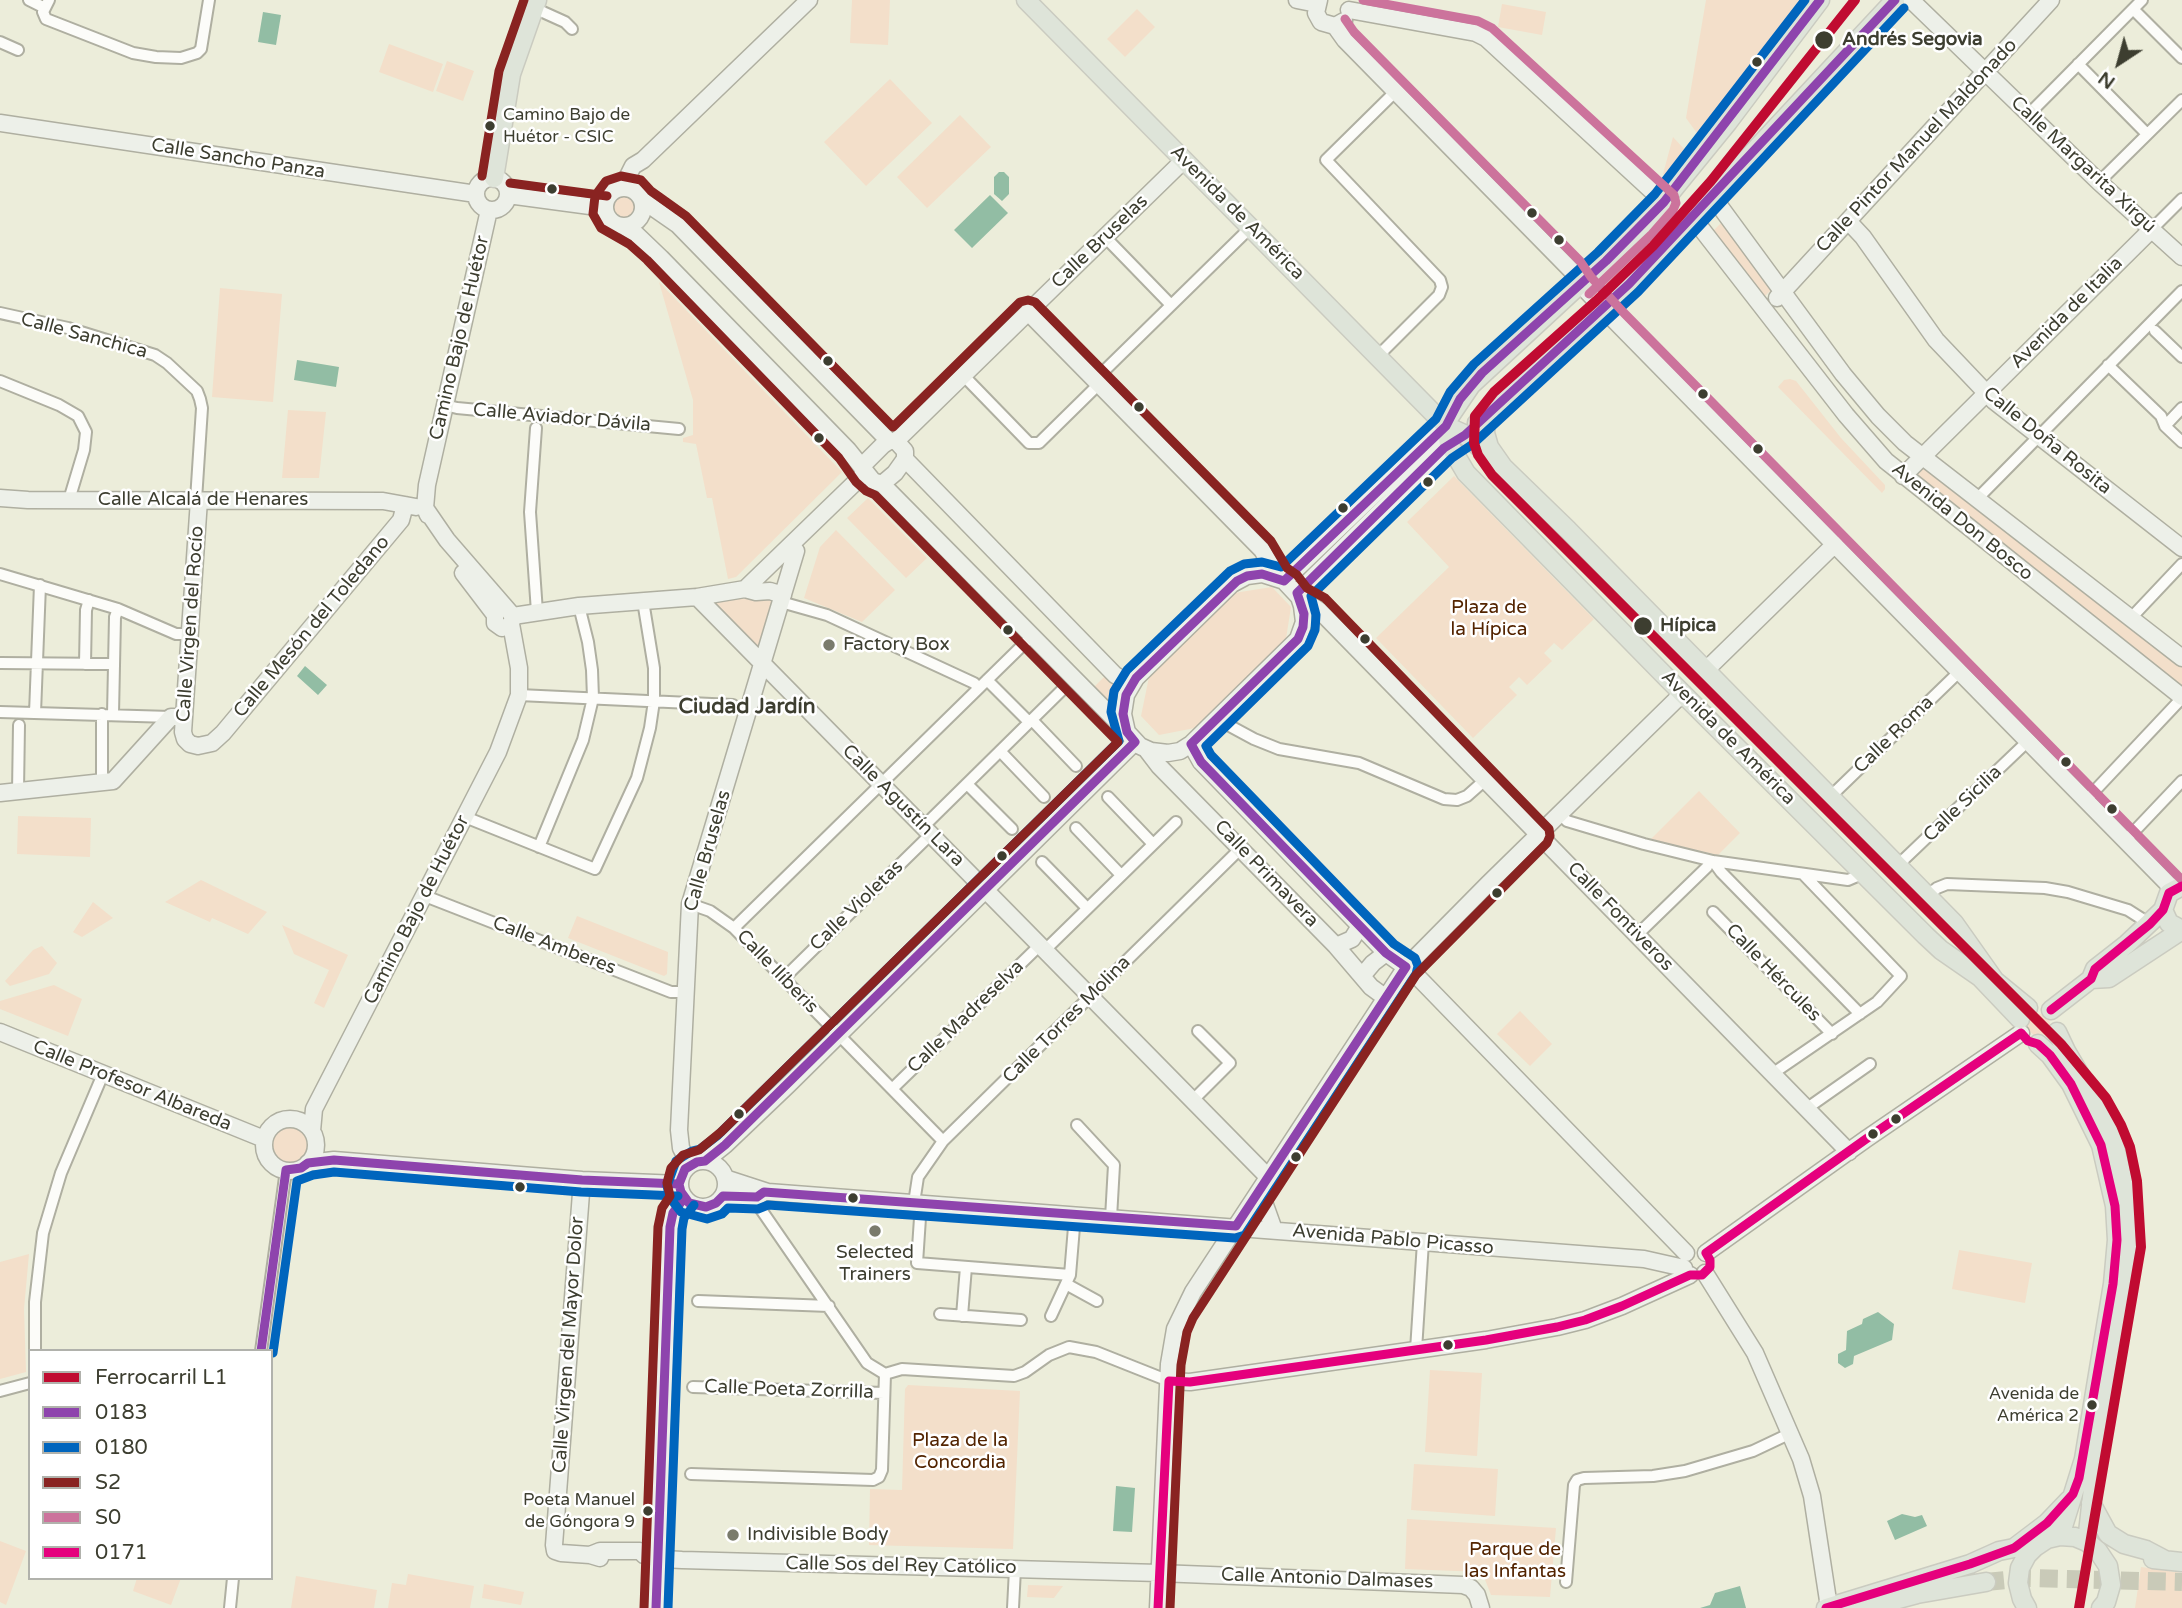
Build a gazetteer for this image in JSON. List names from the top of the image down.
{
  "streets": {
    "main road": [
      "Calle Pintor Manuel Maldonado",
      "Calle Sancho Panza",
      "Calle Margarita Xirgú",
      "Avenida de América",
      "Calle Bruselas",
      "Avenida de Italia",
      "Camino Bajo de Huétor",
      "Calle Doña Rosita",
      "Calle Alcalá de Henares",
      "Avenida Don Bosco",
      "Calle Virgen del Rocío",
      "Calle Mesón del Toledano",
      "Calle Agustín Lara",
      "Calle Primavera",
      "Calle Fontiveros",
      "Calle Profesor Albareda",
      "Avenida Pablo Picasso",
      "Calle Virgen del Mayor Dolor",
      "Calle Sos del Rey Católico",
      "Calle Antonio Dalmases"
    ],
    "street": [
      "Calle Sanchica",
      "Calle Aviador Dávila",
      "Calle Roma",
      "Calle Sicilia",
      "Calle Violetas",
      "Calle Amberes",
      "Calle Ilíberis",
      "Calle Hércules",
      "Calle Madreselva",
      "Calle Torres Molina",
      "Calle Poeta Zorrilla"
    ]
  },
  "crossings": [
    ["Calle Pintor Manuel Maldonado", "Calle Margarita Xirgú"],
    ["Calle Pintor Manuel Maldonado", "Calle Doña Rosita"],
    ["Calle Pintor Manuel Maldonado", "Avenida Don Bosco"],
    ["Calle Sancho Panza", "Camino Bajo de Huétor"],
    ["Calle Margarita Xirgú", "Avenida de Italia"],
    ["Avenida de América", "Calle Bruselas"],
    ["Avenida de América", "Calle Roma"],
    ["Avenida de América", "Calle Sicilia"],
    ["Calle Bruselas", "Calle Agustín Lara"],
    ["Calle Bruselas", "Calle Primavera"],
    ["Calle Bruselas", "Calle Amberes"],
    ["Calle Bruselas", "Calle Ilíberis"],
    ["Calle Bruselas", "Avenida Pablo Picasso"],
    ["Avenida de Italia", "Calle Doña Rosita"],
    ["Avenida de Italia", "Avenida Don Bosco"],
    ["Calle Sanchica", "Calle Virgen del Rocío"],
    ["Camino Bajo de Huétor", "Calle Aviador Dávila"],
    ["Camino Bajo de Huétor", "Calle Amberes"],
    ["Camino Bajo de Huétor", "Calle Profesor Albareda"],
    ["Calle Alcalá de Henares", "Calle Virgen del Rocío"],
    ["Calle Alcalá de Henares", "Calle Mesón del Toledano"],
    ["Calle Virgen del Rocío", "Calle Mesón del Toledano"],
    ["Calle Agustín Lara", "Calle Violetas"],
    ["Calle Agustín Lara", "Calle Madreselva"],
    ["Calle Agustín Lara", "Calle Torres Molina"],
    ["Calle Primavera", "Calle Torres Molina"],
    ["Calle Primavera", "Avenida Pablo Picasso"],
    ["Calle Violetas", "Calle Ilíberis"],
    ["Calle Fontiveros", "Avenida Pablo Picasso"],
    ["Calle Ilíberis", "Calle Madreselva"],
    ["Calle Ilíberis", "Calle Torres Molina"],
    ["Calle Torres Molina", "Avenida Pablo Picasso"],
    ["Calle Virgen del Mayor Dolor", "Calle Sos del Rey Católico"],
    ["Calle Sos del Rey Católico", "Calle Antonio Dalmases"]
  ],
  "districts": ["Ciudad Jardín"],
  "parks": ["Plaza de la Hípica", "Plaza de la Concordia", "Parque de las Infantas"],
  "places": [
    "Andrés Segovia",
    "Camino Bajo de Huétor - CSIC",
    "Hípica",
    "Factory Box",
    "Selected Trainers",
    "Avenida de América 2",
    "Poeta Manuel de Góngora 9",
    "Indivisible Body"
  ],
  "lines": [
    "rail line L1",
    "transit line 0183",
    "transit line 0180",
    "transit line S2",
    "transit line S0",
    "transit line 0171"
  ],
  "legend": [
    "Ferrocarril L1",
    "0183",
    "0180",
    "S2",
    "S0",
    "0171"
  ],
  "north": "bottom left"
}
